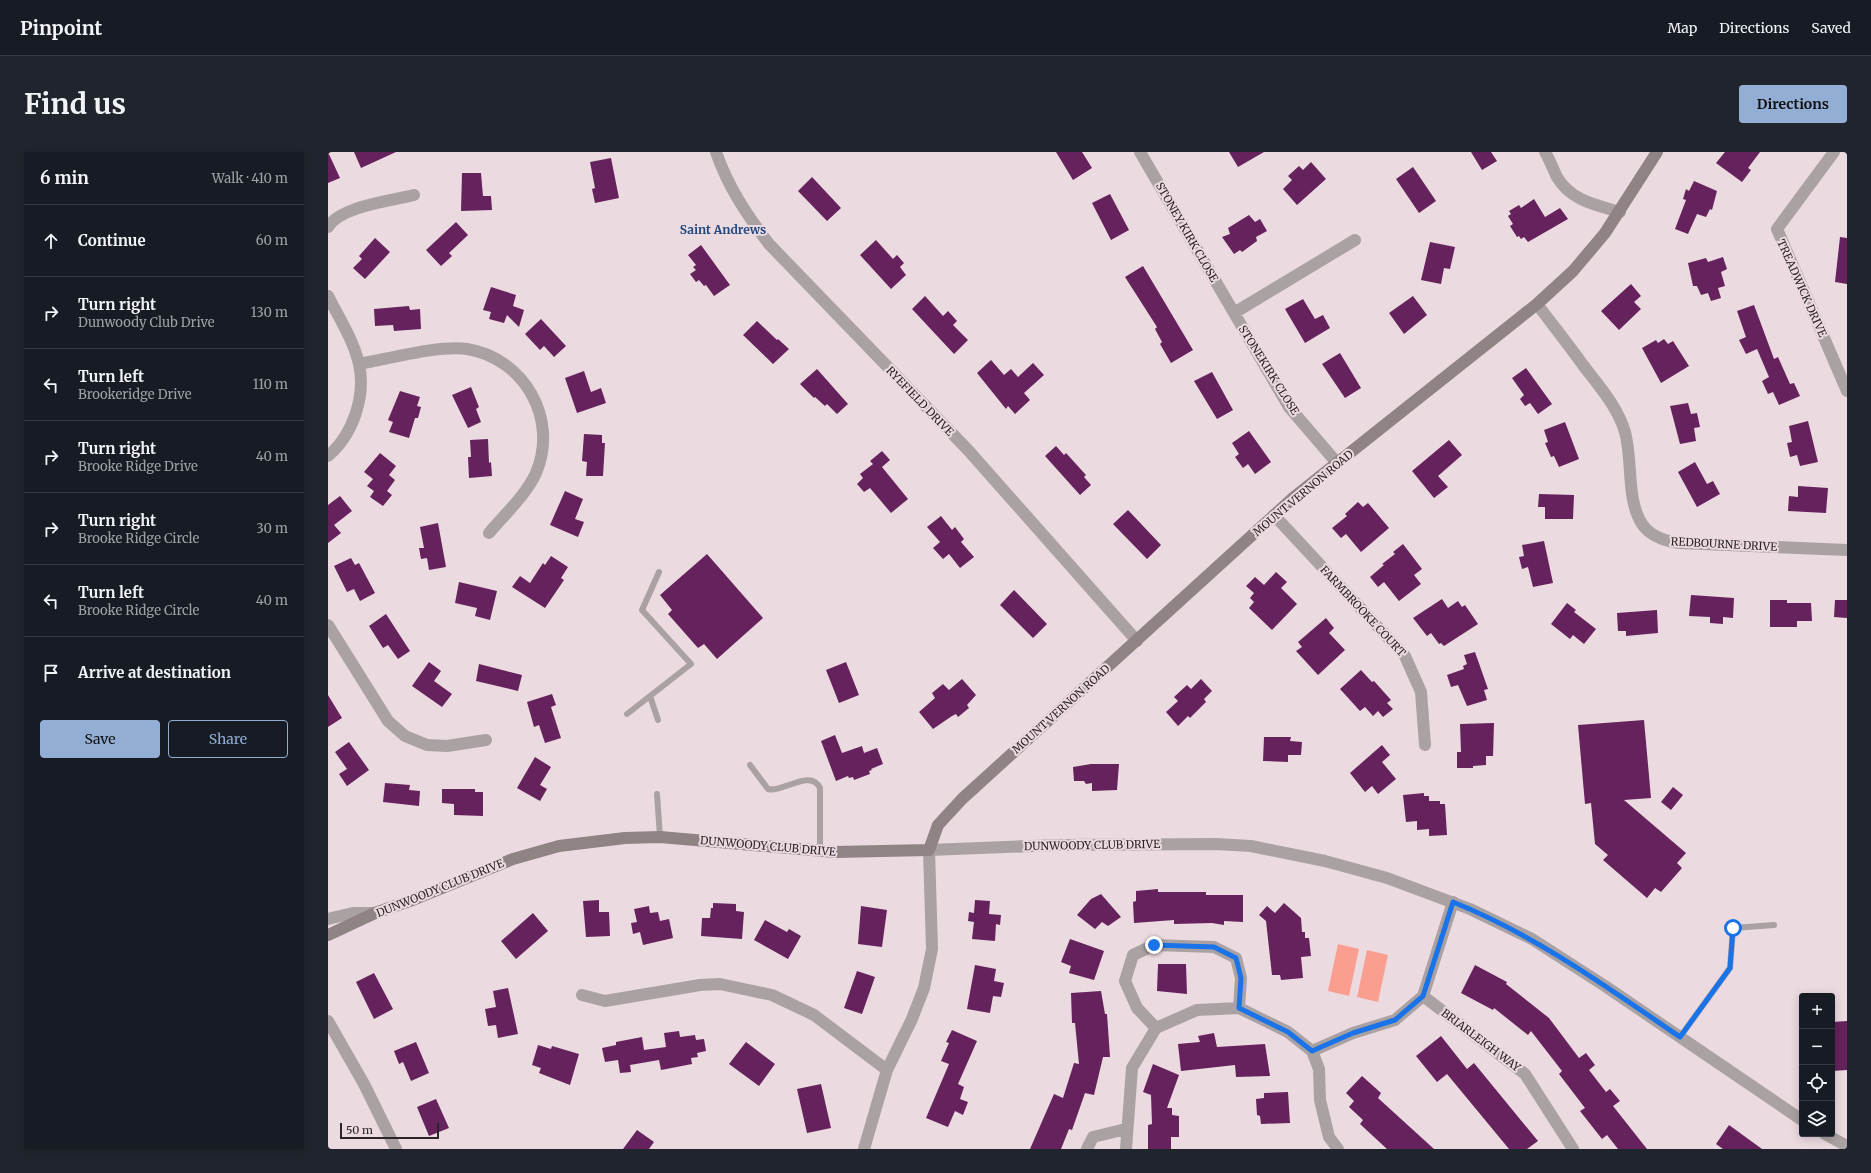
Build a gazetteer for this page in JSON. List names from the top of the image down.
{
  "streets": {
    "main road": ["MOUNT VERNON ROAD", "DUNWOODY CLUB DRIVE"],
    "street": [
      "STONEY KIRK CLOSE",
      "TREADWICK DRIVE",
      "STONEKIRK CLOSE",
      "RYEFIELD DRIVE",
      "REDBOURNE DRIVE",
      "FARMBROOKE COURT",
      "BRIARLEIGH WAY"
    ]
  },
  "crossings": [
    ["STONEY KIRK CLOSE", "STONEKIRK CLOSE"],
    ["STONEKIRK CLOSE", "MOUNT VERNON ROAD"],
    ["RYEFIELD DRIVE", "MOUNT VERNON ROAD"],
    ["MOUNT VERNON ROAD", "REDBOURNE DRIVE"],
    ["MOUNT VERNON ROAD", "FARMBROOKE COURT"],
    ["MOUNT VERNON ROAD", "DUNWOODY CLUB DRIVE"]
  ],
  "districts": ["Saint Andrews"],
  "scale_bar": "50 m",
  "page": {
    "header": "Pinpoint",
    "nav": ["Map", "Directions", "Saved"],
    "buttons": [
      "Directions",
      ["Save", "Share"]
    ],
    "title": "Find us",
    "heading": ["6 min", "Walk · 410 m"],
    "list": [
      ["Continue", "60 m"],
      ["Turn right", "Dunwoody Club Drive", "130 m"],
      ["Turn left", "Brookeridge Drive", "110 m"],
      ["Turn right", "Brooke Ridge Drive", "40 m"],
      ["Turn right", "Brooke Ridge Circle", "30 m"],
      ["Turn left", "Brooke Ridge Circle", "40 m"],
      "Arrive at destination"
    ],
    "map_buttons": ["+", "−"],
    "scale": "50 m"
  }
}
